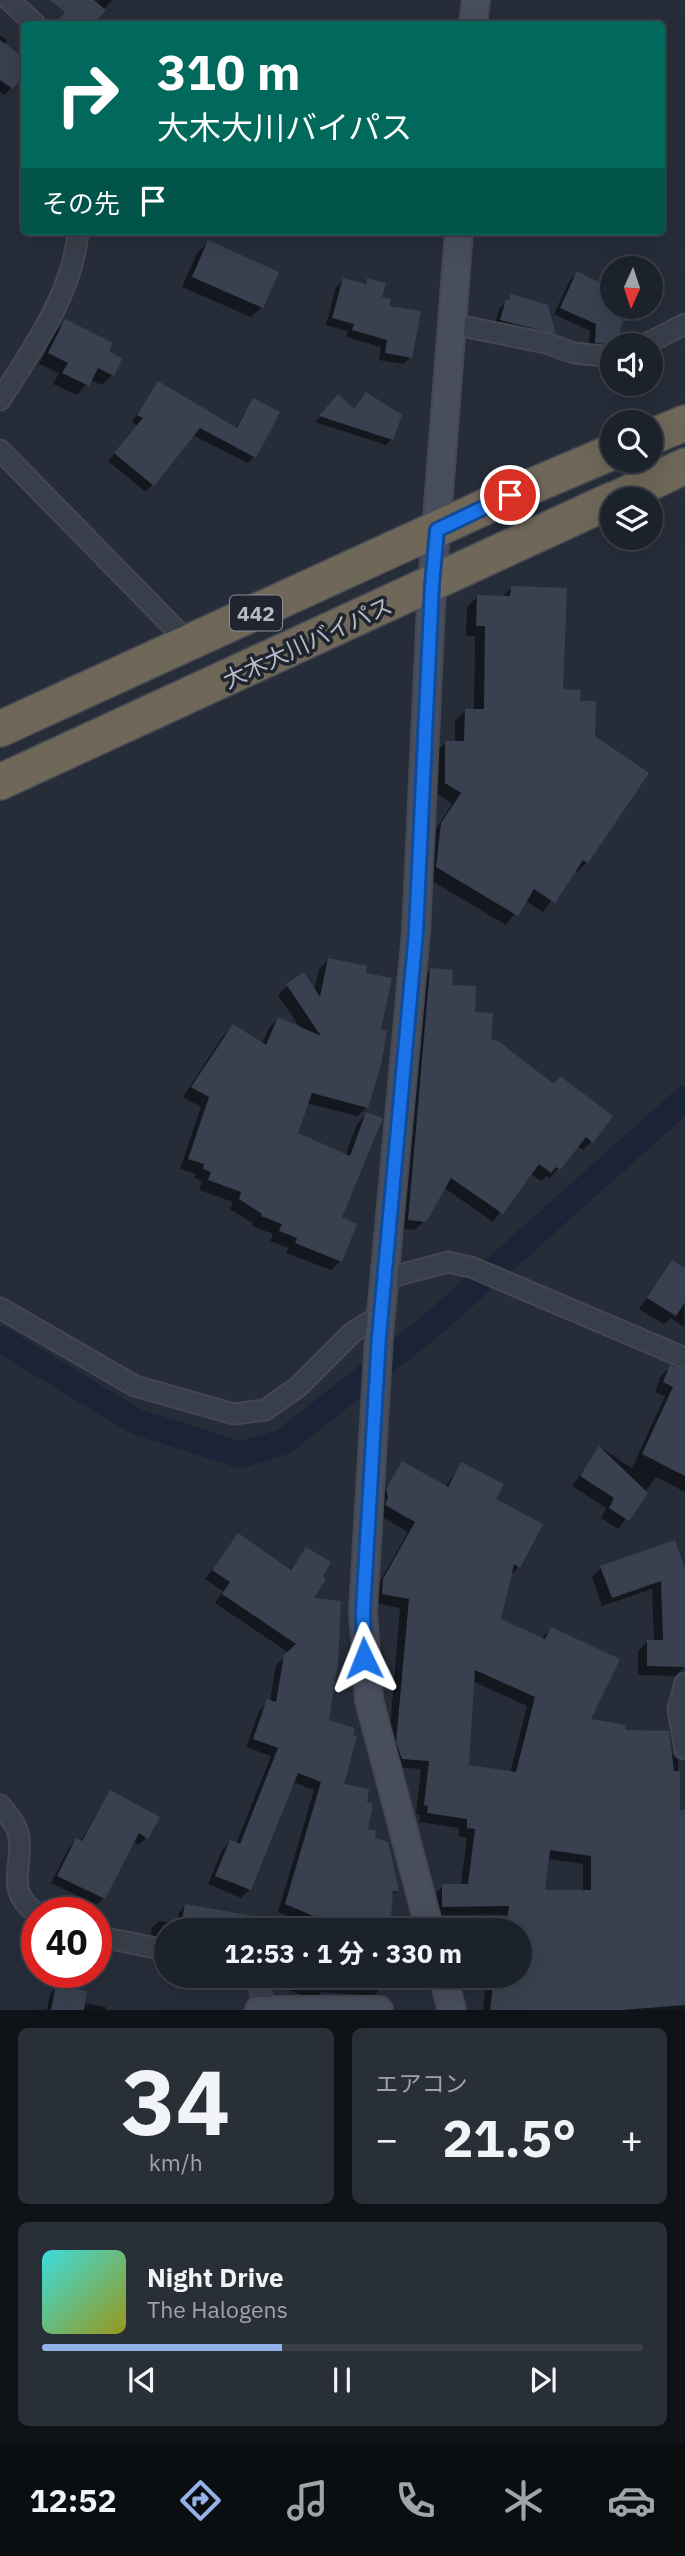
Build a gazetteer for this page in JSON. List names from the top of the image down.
{
  "streets": {
    "highway": ["442", "大木大川バイパス"]
  },
  "north": "bottom",
  "page": {
    "turn": ["310 m", "大木大川バイパス"],
    "then": "その先",
    "limit": "40",
    "trip": "12:53 · 1 分 · 330 m",
    "tile": [
      ["34", "km/h"],
      "エアコン"
    ],
    "heat": ["−", "21.5°", "+"],
    "song": ["Night Drive", "The Halogens"],
    "tabs": "12:52"
  }
}
